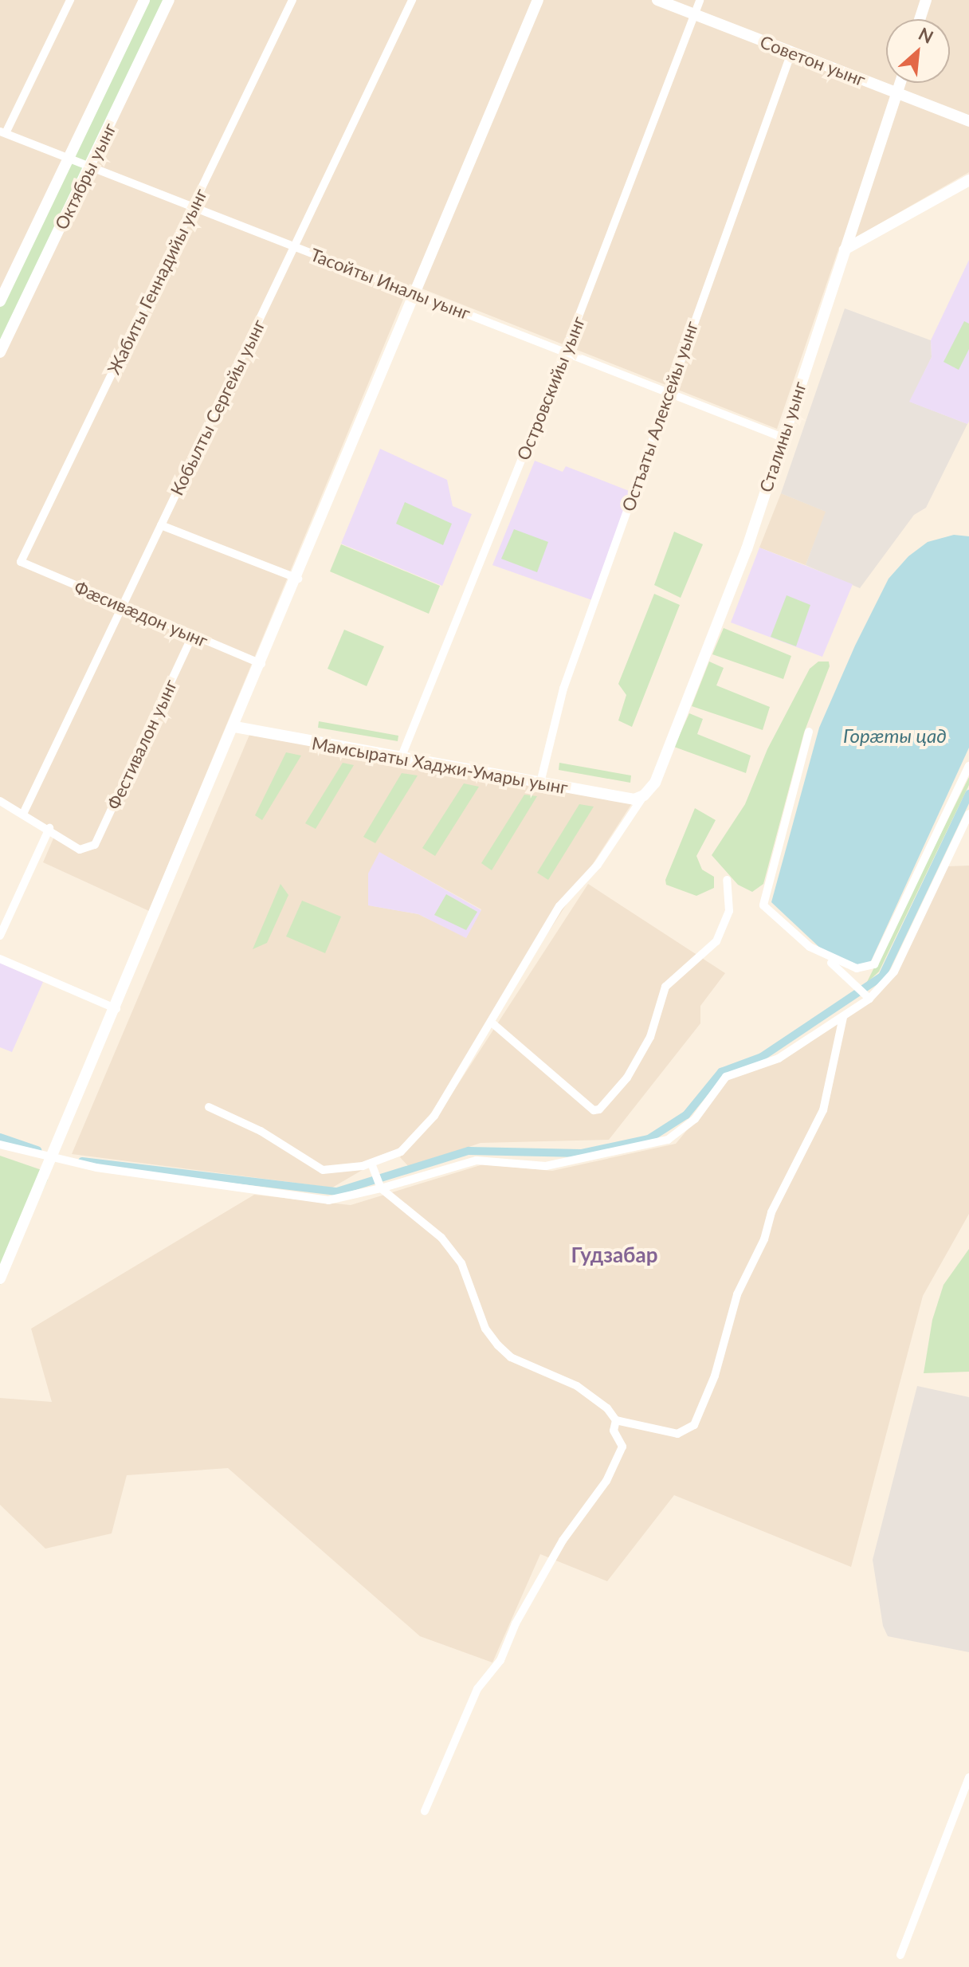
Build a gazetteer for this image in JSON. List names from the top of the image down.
{
  "streets": {
    "street": [
      "Советон уынг",
      "Октябры уынг",
      "Жабиты Геннадийы уынг",
      "Тасойты Иналы уынг",
      "Островскийы уынг",
      "Кобылты Сергейы уынг",
      "Остъаты Алексейы уынг",
      "Сталины уынг",
      "Фæсивæдон уынг",
      "Фестивалон уынг",
      "Мамсыраты Хаджи-Умары уынг"
    ]
  },
  "crossings": [
    ["Советон уынг", "Островскийы уынг"],
    ["Советон уынг", "Остъаты Алексейы уынг"],
    ["Советон уынг", "Сталины уынг"],
    ["Октябры уынг", "Тасойты Иналы уынг"],
    ["Жабиты Геннадийы уынг", "Тасойты Иналы уынг"],
    ["Жабиты Геннадийы уынг", "Фæсивæдон уынг"],
    ["Тасойты Иналы уынг", "Островскийы уынг"],
    ["Тасойты Иналы уынг", "Кобылты Сергейы уынг"],
    ["Тасойты Иналы уынг", "Остъаты Алексейы уынг"],
    ["Тасойты Иналы уынг", "Сталины уынг"],
    ["Островскийы уынг", "Мамсыраты Хаджи-Умары уынг"],
    ["Кобылты Сергейы уынг", "Фæсивæдон уынг"],
    ["Остъаты Алексейы уынг", "Мамсыраты Хаджи-Умары уынг"],
    ["Сталины уынг", "Мамсыраты Хаджи-Умары уынг"],
    ["Фæсивæдон уынг", "Фестивалон уынг"]
  ],
  "districts": ["Гудзабар"],
  "water": ["Горӕты цад"],
  "north": "top right"
}
